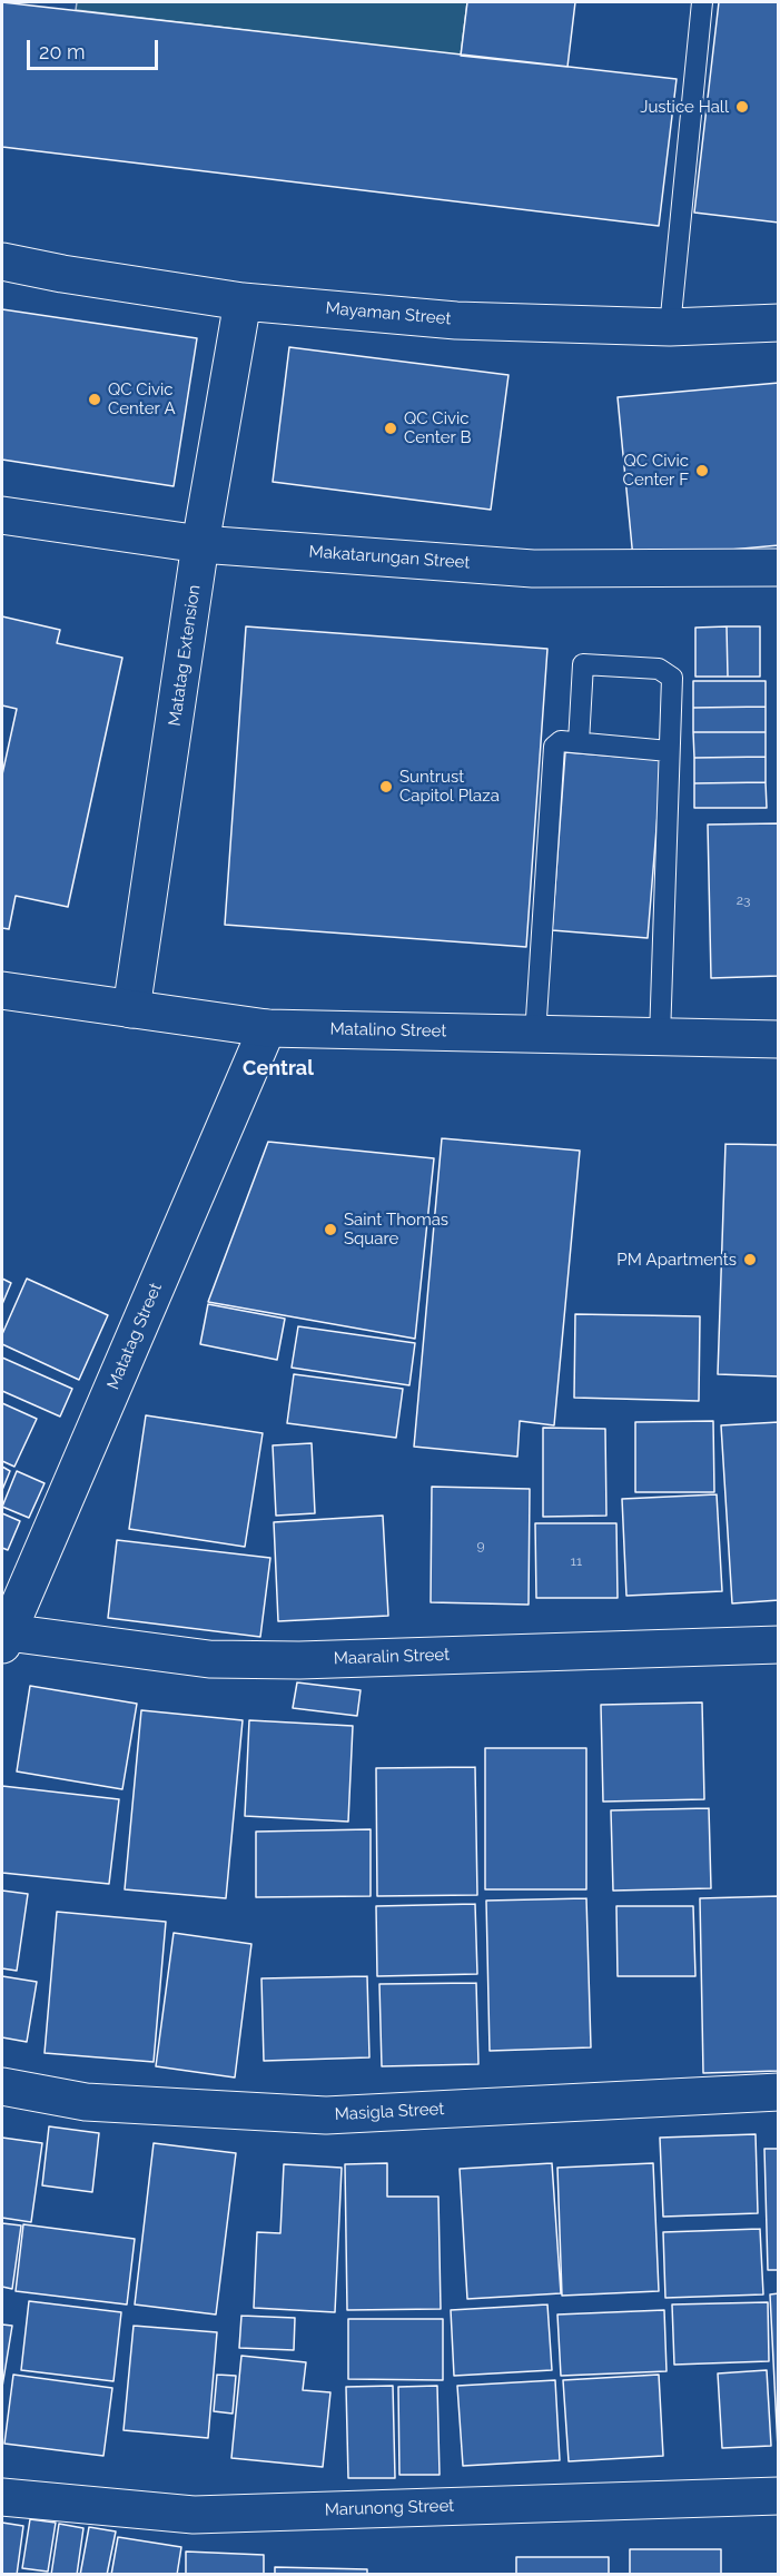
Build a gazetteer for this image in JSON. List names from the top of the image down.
{
  "streets": {
    "street": [
      "Mayaman Street",
      "Makatarungan Street",
      "Matatag Extension",
      "Matalino Street",
      "Matatag Street",
      "Maaralin Street",
      "Masigla Street",
      "Marunong Street"
    ]
  },
  "crossings": [
    ["Mayaman Street", "Matatag Extension"],
    ["Makatarungan Street", "Matatag Extension"],
    ["Matatag Extension", "Matalino Street"],
    ["Matalino Street", "Matatag Street"],
    ["Matatag Street", "Maaralin Street"]
  ],
  "districts": ["Central"],
  "places": [
    "Justice Hall",
    "QC Civic Center A",
    "QC Civic Center B",
    "QC Civic Center F",
    "Suntrust Capitol Plaza",
    "Saint Thomas Square",
    "PM Apartments"
  ],
  "house_numbers": ["23", "9", "11"],
  "scale_bar": "20 m"
}
